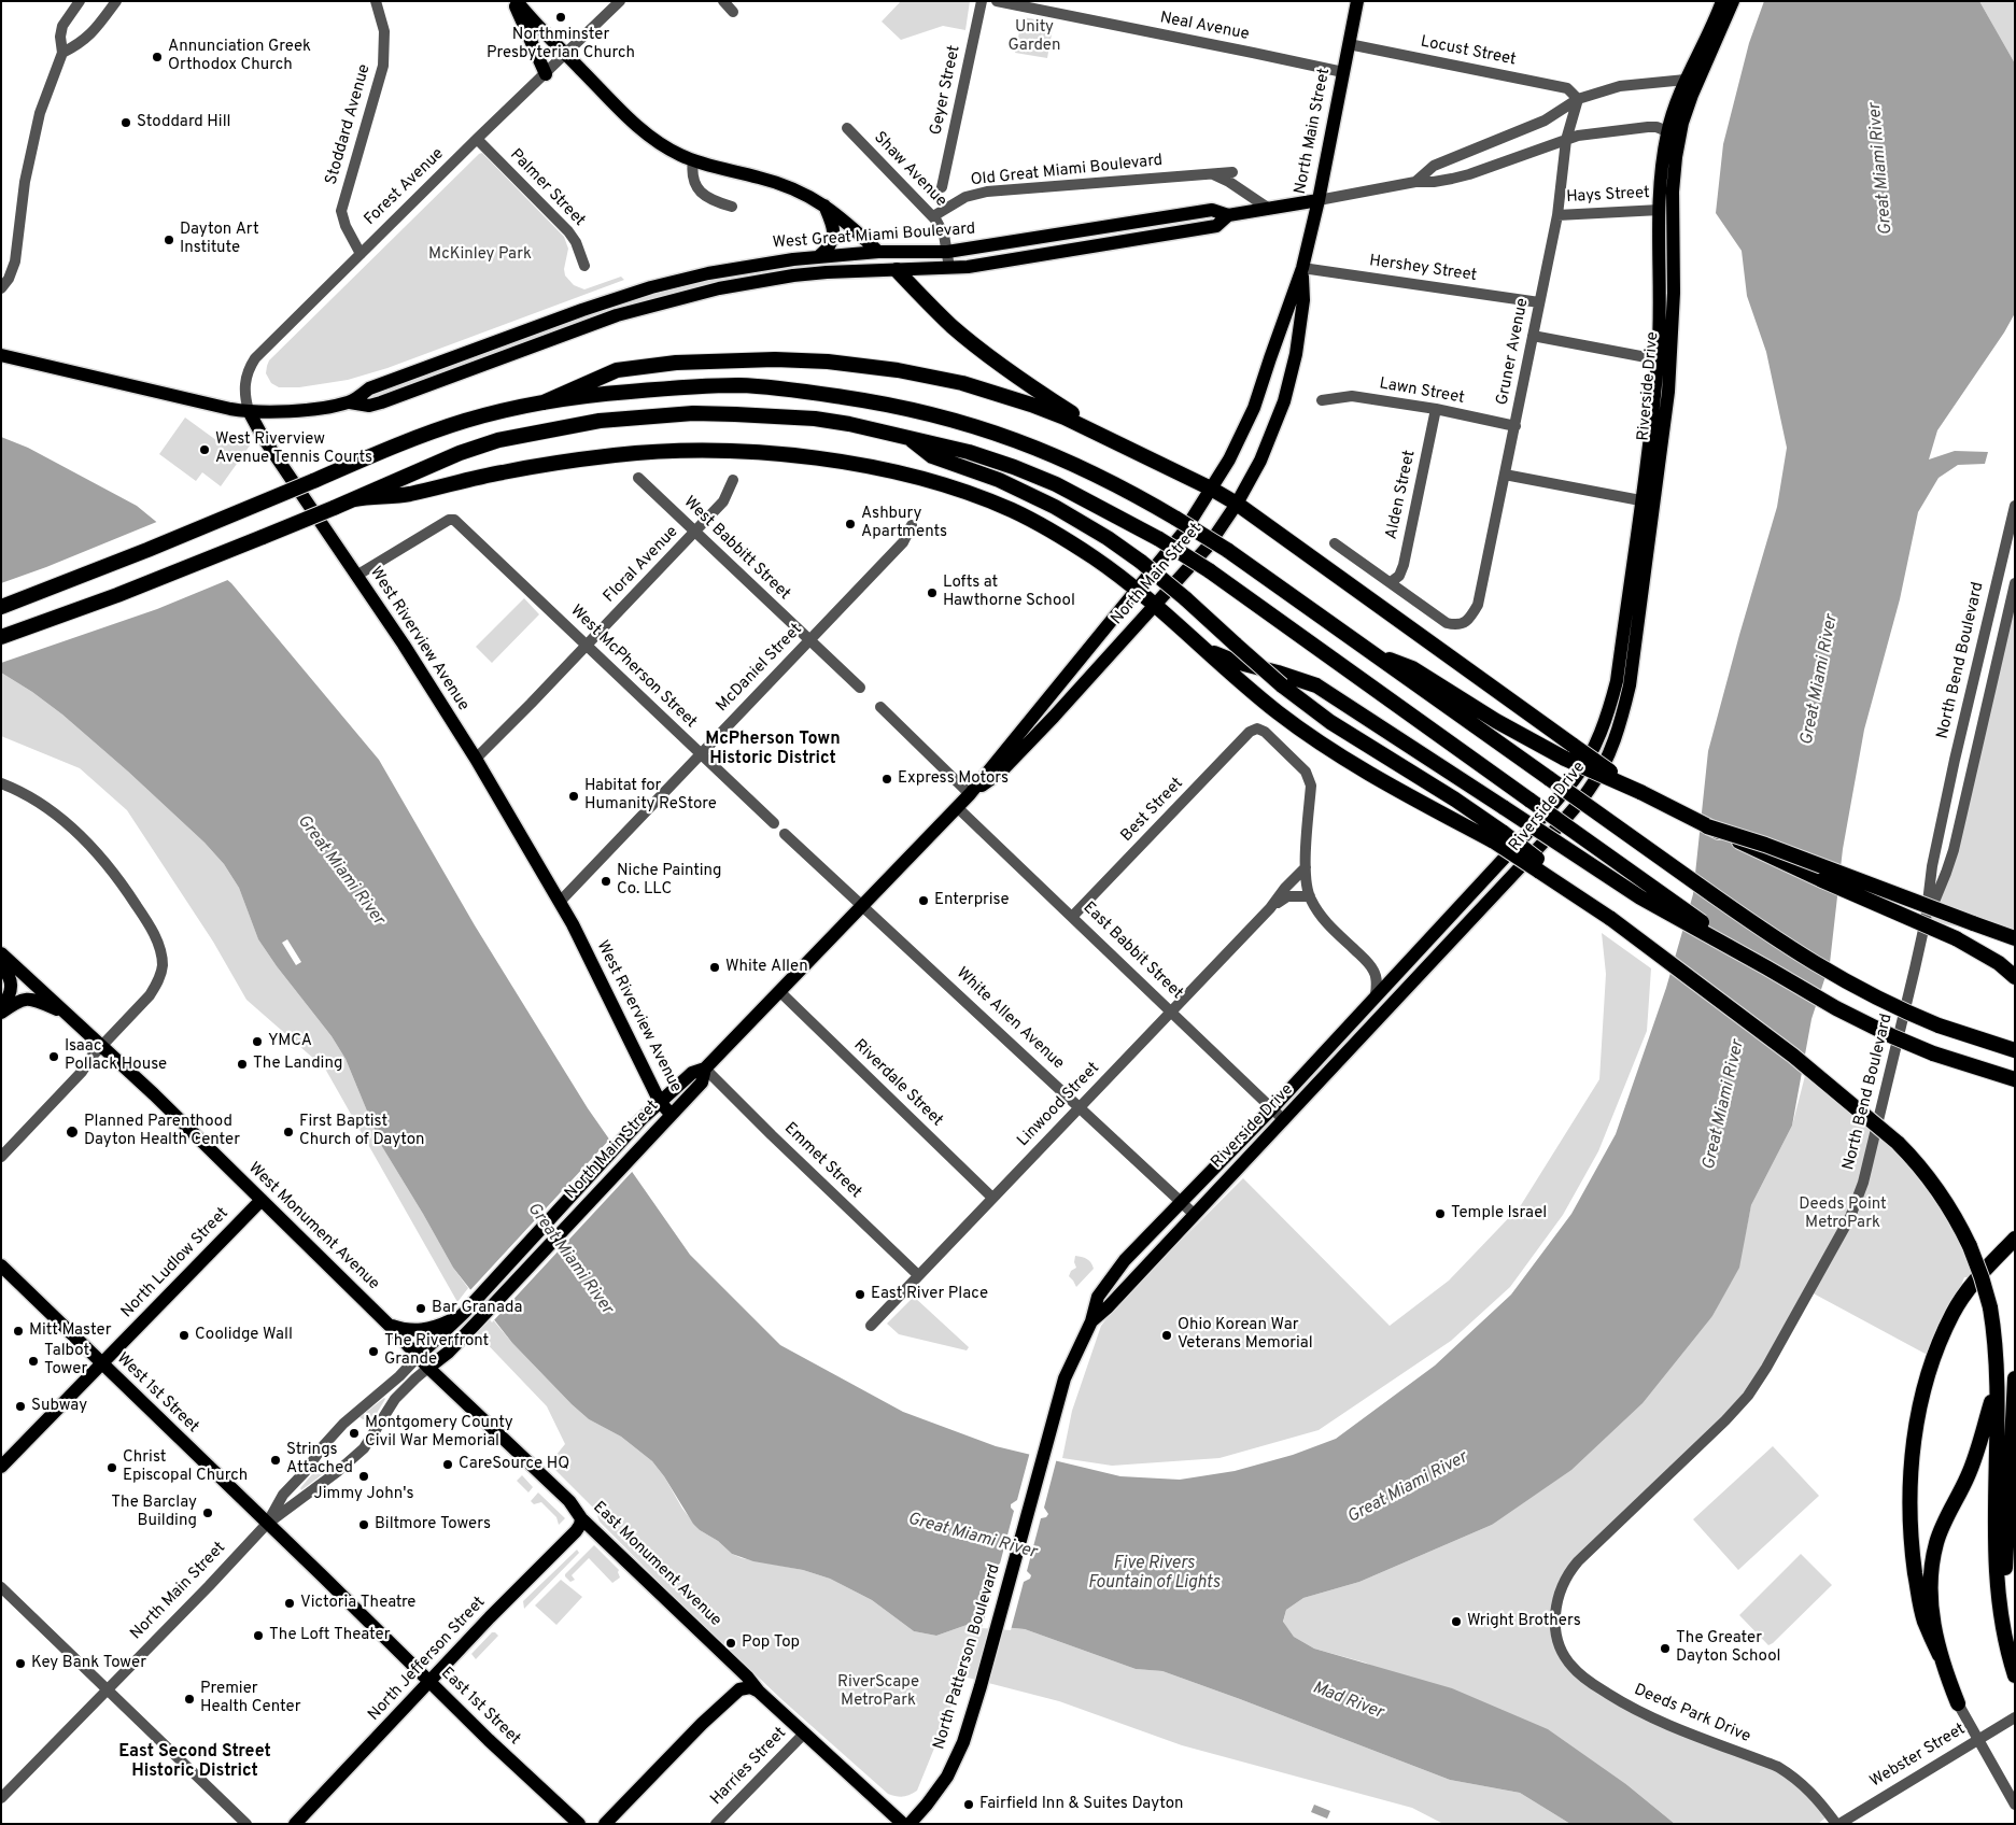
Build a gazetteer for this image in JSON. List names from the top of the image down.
{
  "streets": {
    "main road": [
      "North Main Street",
      "West Great Miami Boulevard",
      "Riverside Drive",
      "West Riverview Avenue",
      "West Monument Avenue",
      "North Ludlow Street",
      "West 1st Street",
      "East Monument Avenue",
      "North Patterson Boulevard",
      "North Jefferson Street",
      "East 1st Street"
    ],
    "street": [
      "Neal Avenue",
      "Locust Street",
      "Geyer Street",
      "Stoddard Avenue",
      "Shaw Avenue",
      "Old Great Miami Boulevard",
      "Forest Avenue",
      "Palmer Street",
      "Hays Street",
      "Hershey Street",
      "Gruner Avenue",
      "Lawn Street",
      "Alden Street",
      "West Babbitt Street",
      "Floral Avenue",
      "North Bend Boulevard",
      "West McPherson Street",
      "McDaniel Street",
      "Best Street",
      "East Babbit Street",
      "White Allen Avenue",
      "Riverdale Street",
      "Linwood Street",
      "Emmet Street",
      "Deeds Park Drive",
      "Webster Street",
      "Harries Street"
    ]
  },
  "crossings": [
    ["Neal Avenue", "North Main Street"],
    ["Locust Street", "North Main Street"],
    ["Locust Street", "Gruner Avenue"],
    ["Stoddard Avenue", "Forest Avenue"],
    ["North Main Street", "West Great Miami Boulevard"],
    ["North Main Street", "Hershey Street"],
    ["North Main Street", "West Riverview Avenue"],
    ["North Main Street", "East Babbit Street"],
    ["North Main Street", "White Allen Avenue"],
    ["North Main Street", "Riverdale Street"],
    ["North Main Street", "Emmet Street"],
    ["North Main Street", "West 1st Street"],
    ["North Main Street", "East Monument Avenue"],
    ["North Main Street", "East 1st Street"],
    ["Shaw Avenue", "Old Great Miami Boulevard"],
    ["Shaw Avenue", "West Great Miami Boulevard"],
    ["Forest Avenue", "Palmer Street"],
    ["Forest Avenue", "West Great Miami Boulevard"],
    ["Forest Avenue", "West Riverview Avenue"],
    ["Hays Street", "Gruner Avenue"],
    ["Hays Street", "Riverside Drive"],
    ["West Great Miami Boulevard", "West Riverview Avenue"],
    ["Hershey Street", "Gruner Avenue"],
    ["Gruner Avenue", "Lawn Street"],
    ["Gruner Avenue", "Alden Street"],
    ["Riverside Drive", "East Babbit Street"],
    ["Riverside Drive", "White Allen Avenue"],
    ["Riverside Drive", "North Patterson Boulevard"],
    ["Lawn Street", "Alden Street"],
    ["West Babbitt Street", "Floral Avenue"],
    ["West Babbitt Street", "McDaniel Street"],
    ["Floral Avenue", "West Riverview Avenue"],
    ["Floral Avenue", "West McPherson Street"],
    ["West Riverview Avenue", "West McPherson Street"],
    ["West Riverview Avenue", "McDaniel Street"],
    ["North Bend Boulevard", "Deeds Park Drive"],
    ["West McPherson Street", "McDaniel Street"],
    ["Best Street", "East Babbit Street"],
    ["Best Street", "Linwood Street"],
    ["East Babbit Street", "Linwood Street"],
    ["White Allen Avenue", "Linwood Street"],
    ["Riverdale Street", "Linwood Street"],
    ["Linwood Street", "Emmet Street"],
    ["West Monument Avenue", "North Ludlow Street"],
    ["West Monument Avenue", "East Monument Avenue"],
    ["North Ludlow Street", "West 1st Street"],
    ["West 1st Street", "East 1st Street"],
    ["East Monument Avenue", "North Jefferson Street"],
    ["East Monument Avenue", "Harries Street"],
    ["North Jefferson Street", "East 1st Street"],
    ["Deeds Park Drive", "Webster Street"]
  ],
  "districts": ["McPherson Town Historic District", "East Second Street Historic District"],
  "water": ["Great Miami River", "Five Rivers Fountain of Lights", "Mad River"],
  "parks": [
    "Unity Garden",
    "McKinley Park",
    "Deeds Point MetroPark",
    "RiverScape MetroPark"
  ],
  "places": [
    "Northminster Presbyterian Church",
    "Annunciation Greek Orthodox Church",
    "Stoddard Hill",
    "Dayton Art Institute",
    "West Riverview Avenue Tennis Courts",
    "Ashbury Apartments",
    "Lofts at Hawthorne School",
    "Express Motors",
    "Habitat for Humanity ReStore",
    "Niche Painting Co. LLC",
    "Enterprise",
    "White Allen",
    "YMCA",
    "Isaac Pollack House",
    "The Landing",
    "Planned Parenthood Dayton Health Center",
    "First Baptist Church of Dayton",
    "Temple Israel",
    "East River Place",
    "Bar Granada",
    "Mitt Master",
    "Coolidge Wall",
    "Ohio Korean War Veterans Memorial",
    "The Riverfront Grande",
    "Talbot Tower",
    "Subway",
    "Montgomery County Civil War Memorial",
    "Strings Attached",
    "CareSource HQ",
    "Christ Episcopal Church",
    "Jimmy John's",
    "The Barclay Building",
    "Biltmore Towers",
    "Victoria Theatre",
    "Wright Brothers",
    "The Loft Theater",
    "Pop Top",
    "The Greater Dayton School",
    "Key Bank Tower",
    "Premier Health Center",
    "Fairfield Inn & Suites Dayton"
  ]
}
